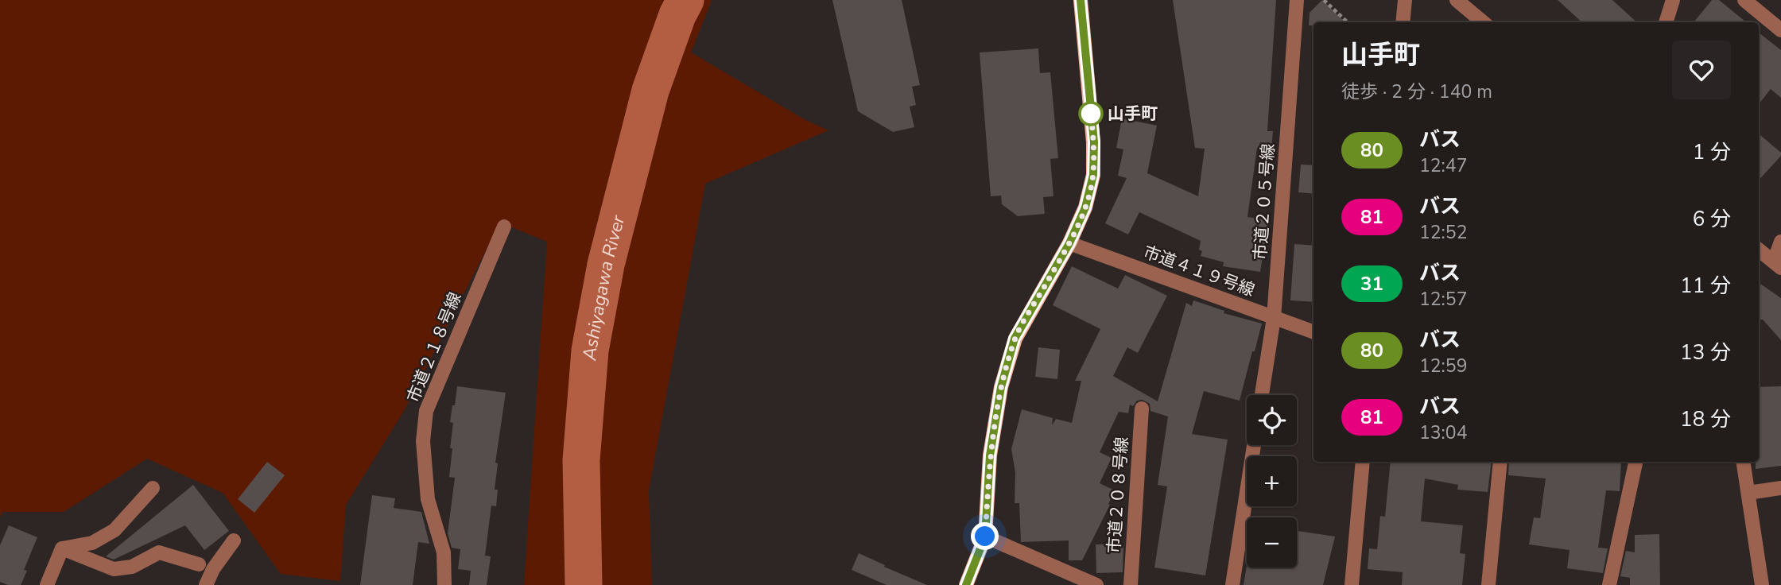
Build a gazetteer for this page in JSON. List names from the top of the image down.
{
  "streets": {
    "street": [
      "市道２０５号線",
      "市道４１９号線",
      "市道２１８号線",
      "市道２０８号線"
    ]
  },
  "crossings": [
    ["市道２０５号線", "市道４１９号線"]
  ],
  "water": ["Ashiyagawa River"],
  "places": ["山手町"],
  "lines": ["bus line 80"],
  "page": {
    "heading": ["山手町", "徒歩 · 2 分 · 140 m"],
    "list": [
      {
        "mark": "80",
        "name": "バス",
        "note": "12:47",
        "value": "1 分"
      },
      {
        "mark": "81",
        "name": "バス",
        "note": "12:52",
        "value": "6 分"
      },
      {
        "mark": "31",
        "name": "バス",
        "note": "12:57",
        "value": "11 分"
      },
      {
        "mark": "80",
        "name": "バス",
        "note": "12:59",
        "value": "13 分"
      },
      {
        "mark": "81",
        "name": "バス",
        "note": "13:04",
        "value": "18 分"
      }
    ],
    "map_buttons": ["+", "−"]
  }
}
